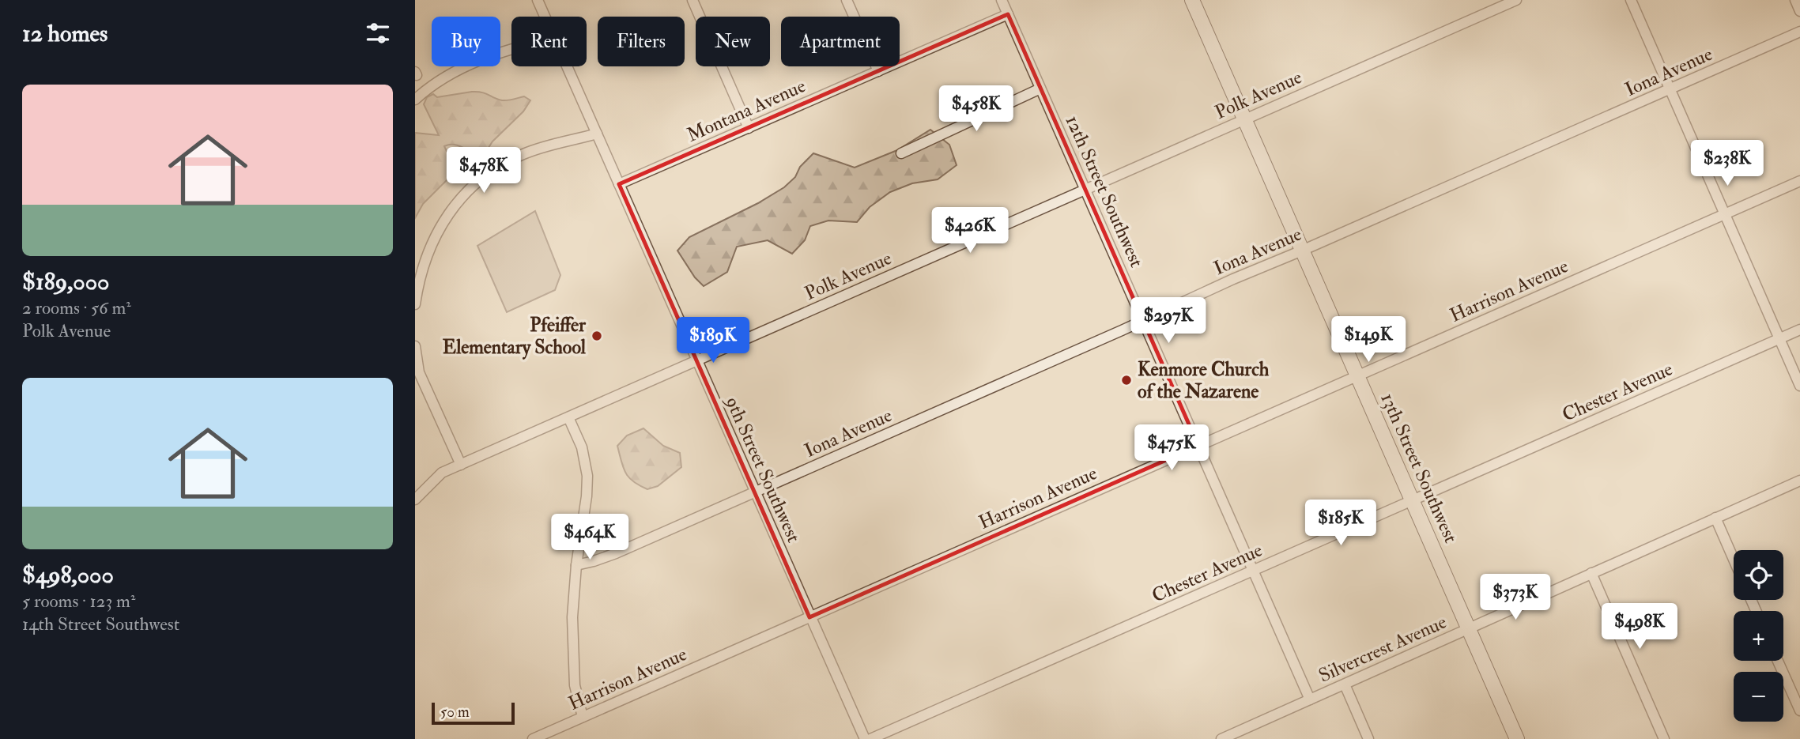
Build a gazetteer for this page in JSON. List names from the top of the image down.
{
  "streets": {
    "street": [
      "Iona Avenue",
      "Polk Avenue",
      "Montana Avenue",
      "12th Street Southwest",
      "Harrison Avenue",
      "Chester Avenue",
      "13th Street Southwest",
      "9th Street Southwest",
      "Silvercrest Avenue"
    ]
  },
  "crossings": [
    ["Iona Avenue", "12th Street Southwest"],
    ["Iona Avenue", "13th Street Southwest"],
    ["Iona Avenue", "9th Street Southwest"],
    ["Polk Avenue", "12th Street Southwest"],
    ["Polk Avenue", "13th Street Southwest"],
    ["Polk Avenue", "9th Street Southwest"],
    ["Montana Avenue", "12th Street Southwest"],
    ["Montana Avenue", "9th Street Southwest"],
    ["12th Street Southwest", "Harrison Avenue"],
    ["12th Street Southwest", "Chester Avenue"],
    ["12th Street Southwest", "Silvercrest Avenue"],
    ["Harrison Avenue", "13th Street Southwest"],
    ["Harrison Avenue", "9th Street Southwest"],
    ["Chester Avenue", "13th Street Southwest"],
    ["13th Street Southwest", "Silvercrest Avenue"]
  ],
  "places": ["Pfeiffer Elementary School", "Kenmore Church of the Nazarene"],
  "scale_bar": "50 m",
  "page": {
    "heading": "12 homes",
    "chip": [
      "Buy",
      "Rent",
      "Filters",
      "New",
      "Apartment"
    ],
    "list": [
      {
        "name": "$189,000",
        "note": "2 rooms · 56 m² · Polk Avenue"
      },
      {
        "name": "$498,000",
        "note": "5 rooms · 123 m² · 14th Street Southwest"
      }
    ],
    "price": [
      "$458K",
      "$238K",
      "$478K",
      "$426K",
      "$297K",
      "$149K",
      "$189K",
      "$475K",
      "$185K",
      "$464K",
      "$373K",
      "$498K"
    ],
    "map_buttons": ["+", "−"],
    "scale": "50 m"
  }
}
